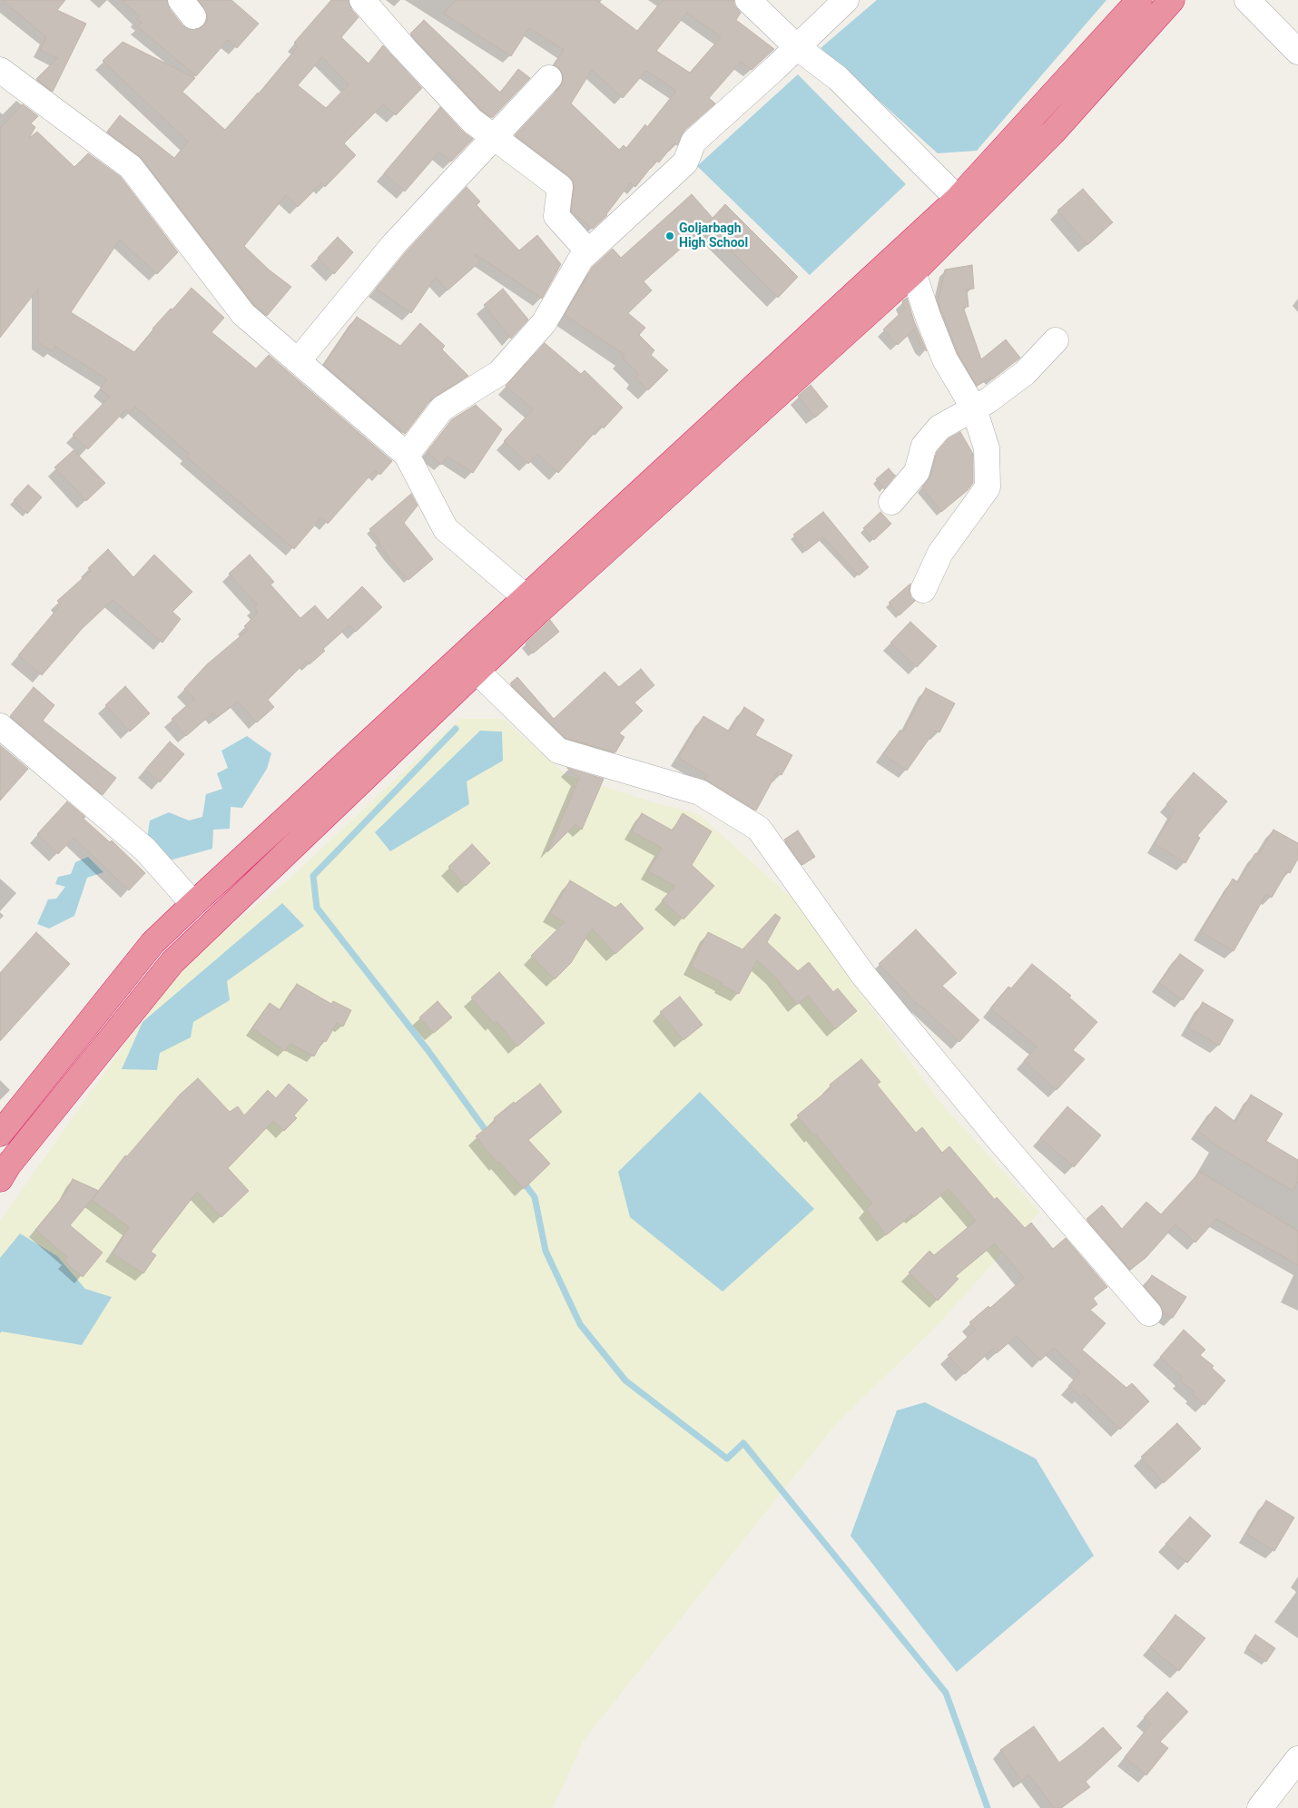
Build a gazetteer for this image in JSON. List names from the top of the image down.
{
  "places": ["Goljarbagh High School"]
}
